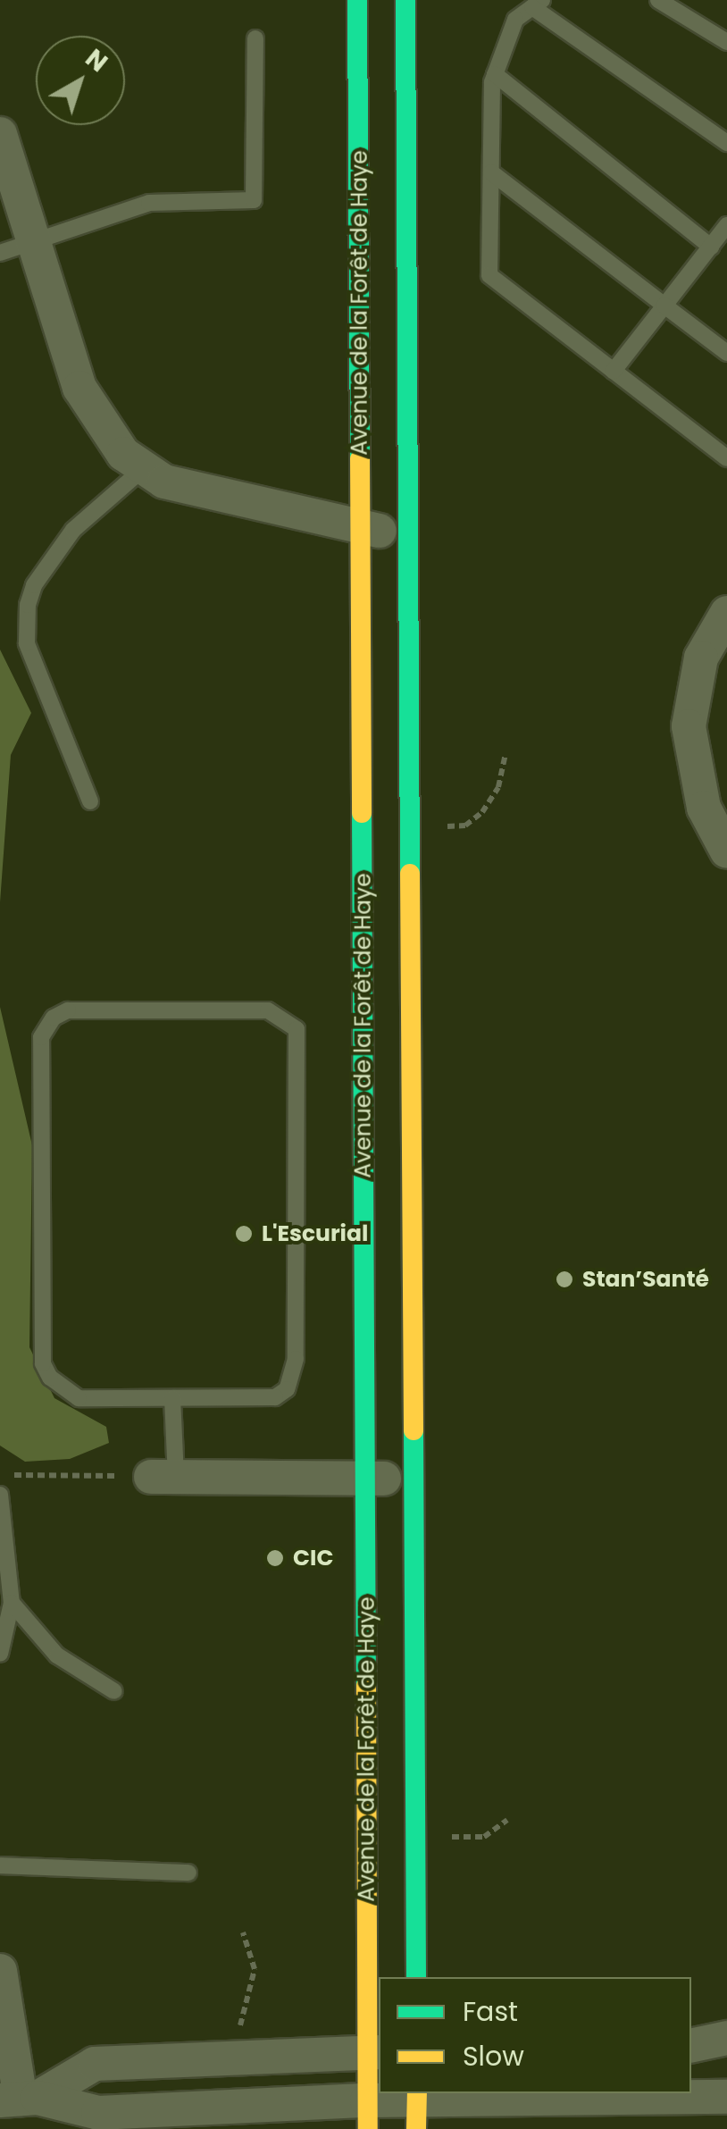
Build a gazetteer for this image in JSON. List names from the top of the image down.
{
  "streets": {
    "street": ["Avenue de la Forêt de Haye"]
  },
  "places": ["L'Escurial", "Stan’Santé", "CIC"],
  "legend": ["Fast", "Slow"],
  "north": "top right"
}
